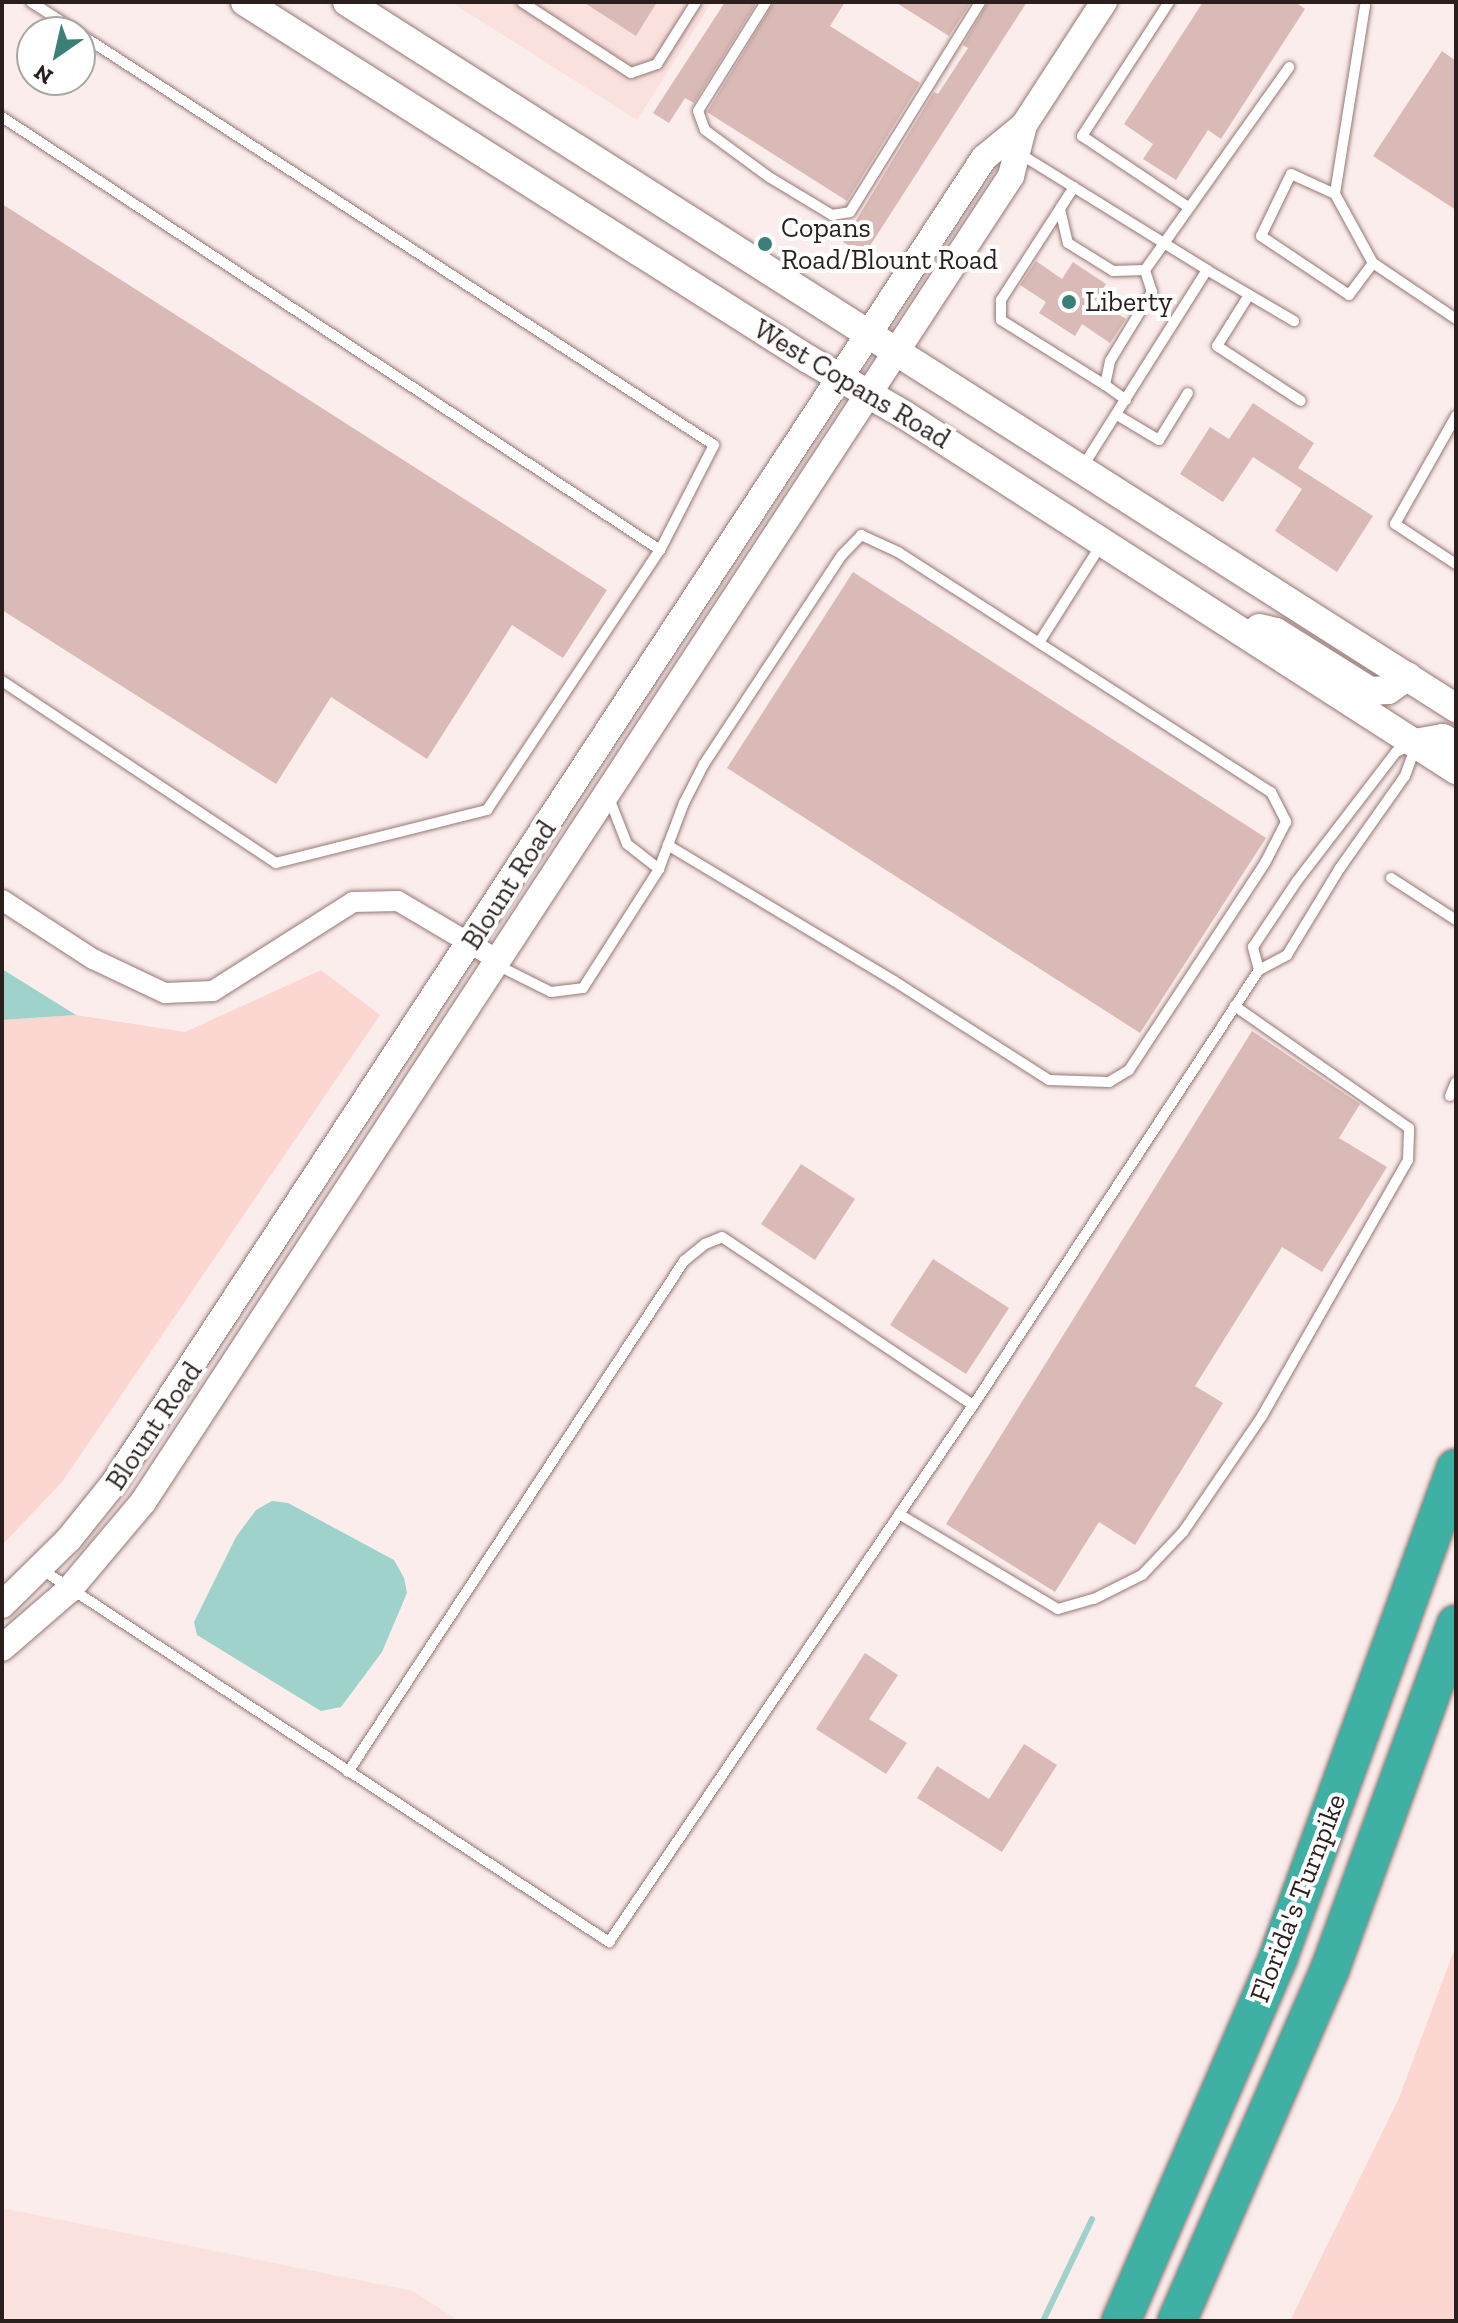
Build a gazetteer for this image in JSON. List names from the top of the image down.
{
  "streets": {
    "highway": ["Florida's Turnpike"],
    "main road": ["West Copans Road"],
    "street": ["Blount Road"]
  },
  "crossings": [
    ["West Copans Road", "Blount Road"]
  ],
  "places": ["Copans Road/Blount Road", "Liberty"],
  "north": "bottom left"
}
